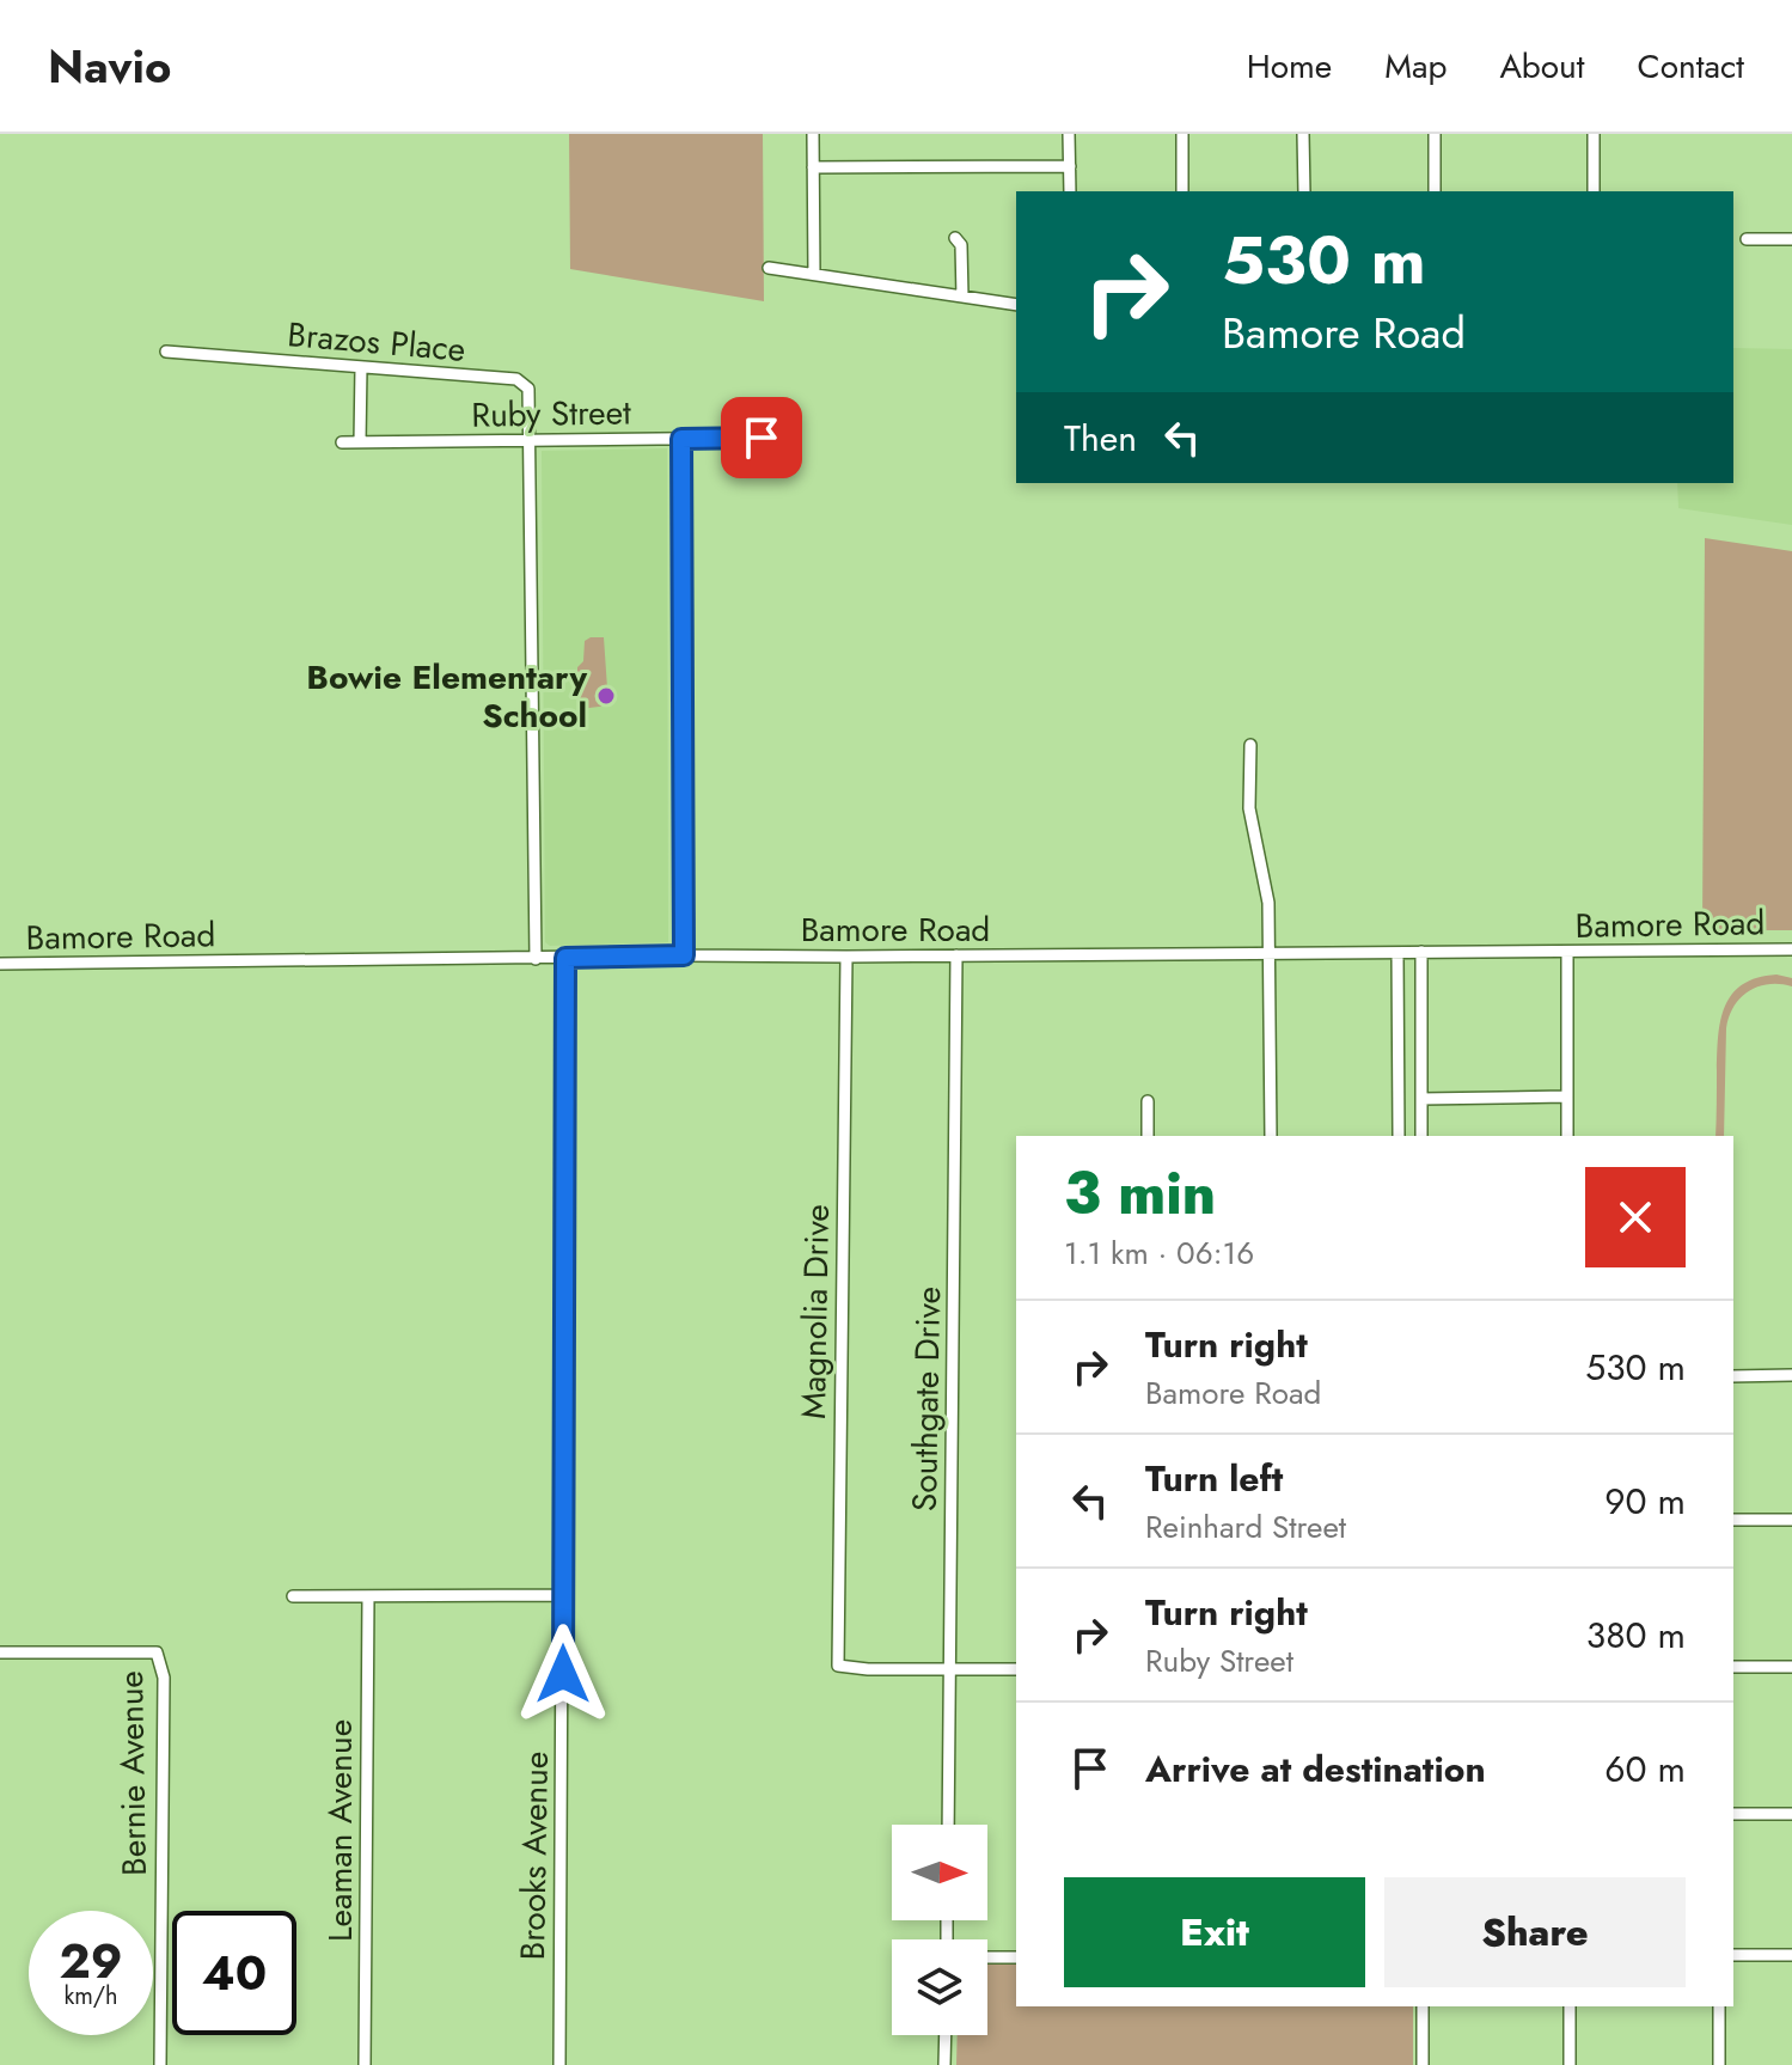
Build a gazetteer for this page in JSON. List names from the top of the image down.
{
  "streets": {
    "street": [
      "Brazos Place",
      "Ruby Street",
      "Bamore Road",
      "Magnolia Drive",
      "Southgate Drive",
      "Bernie Avenue",
      "Leaman Avenue",
      "Brooks Avenue"
    ]
  },
  "crossings": [
    ["Brazos Place", "Ruby Street"],
    ["Brazos Place", "Bamore Road"],
    ["Bamore Road", "Magnolia Drive"],
    ["Bamore Road", "Southgate Drive"],
    ["Bamore Road", "Brooks Avenue"],
    ["Magnolia Drive", "Southgate Drive"]
  ],
  "places": ["Bowie Elementary School"],
  "north": "right",
  "page": {
    "header": "Navio",
    "nav": [
      "Home",
      "Map",
      "About",
      "Contact"
    ],
    "turn": ["530 m", "Bamore Road"],
    "then": "Then",
    "heading": ["3 min", "1.1 km · 06:16"],
    "list": [
      {
        "name": "Turn right",
        "note": "Bamore Road",
        "value": "530 m"
      },
      {
        "name": "Turn left",
        "note": "Reinhard Street",
        "value": "90 m"
      },
      {
        "name": "Turn right",
        "note": "Ruby Street",
        "value": "380 m"
      },
      {
        "name": "Arrive at destination",
        "value": "60 m"
      }
    ],
    "buttons": ["Exit", "Share"],
    "speed": "29 km/h",
    "limit": "40"
  }
}
